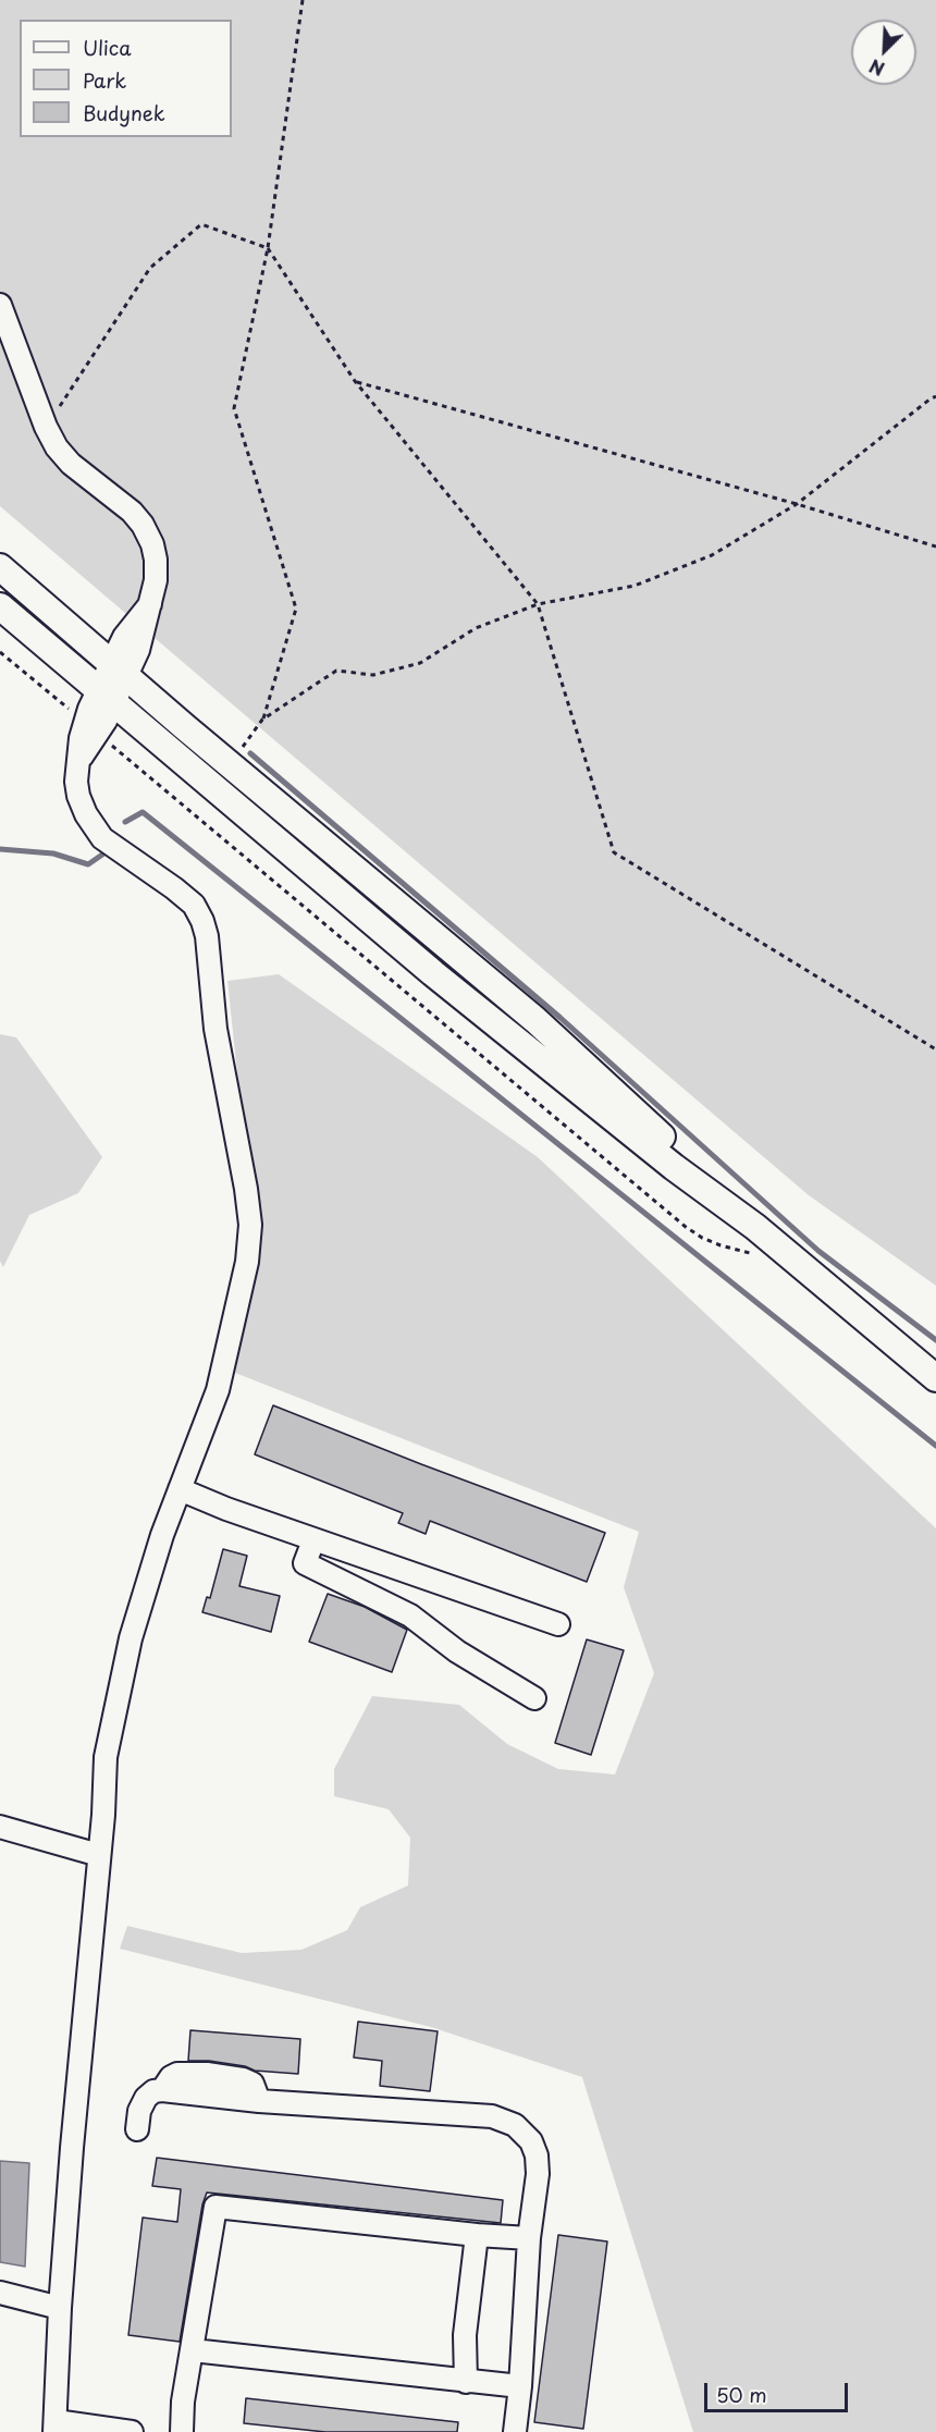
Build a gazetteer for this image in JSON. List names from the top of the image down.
{
  "legend": ["Ulica", "Park", "Budynek"],
  "scale_bar": "50 m",
  "north": "bottom left"
}
